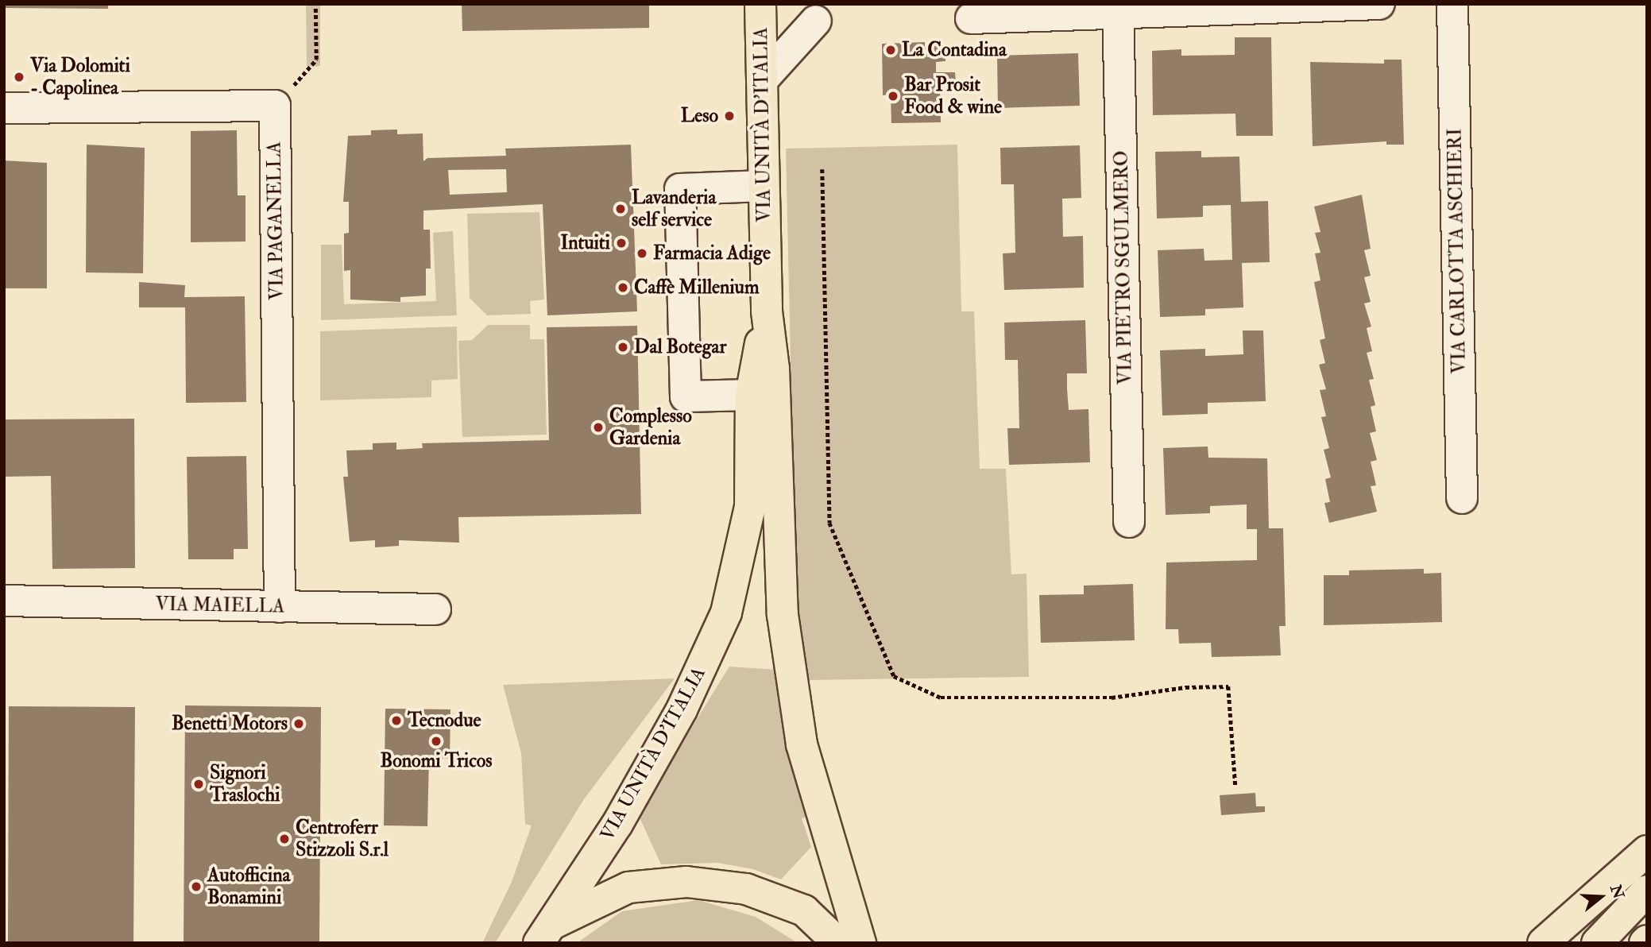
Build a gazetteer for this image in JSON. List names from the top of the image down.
{
  "streets": {
    "main road": ["VIA UNITÀ D'ITALIA"],
    "street": [
      "VIA PAGANELLA",
      "VIA CARLOTTA ASCHIERI",
      "VIA PIETRO SGULMERO",
      "VIA MAIELLA"
    ]
  },
  "crossings": [
    ["VIA PAGANELLA", "VIA MAIELLA"]
  ],
  "places": [
    "La Contadina",
    "Via Dolomiti - Capolinea",
    "Bar Prosit Food & wine",
    "Leso",
    "Lavanderia self service",
    "Intuiti",
    "Farmacia Adige",
    "Caffè Millenium",
    "Dal Botegar",
    "Complesso Gardenia",
    "Tecnodue",
    "Benetti Motors",
    "Bonomi Tricos",
    "Signori Traslochi",
    "Centroferr Stizzoli S.r.l",
    "Autofficina Bonamini"
  ],
  "north": "right"
}
